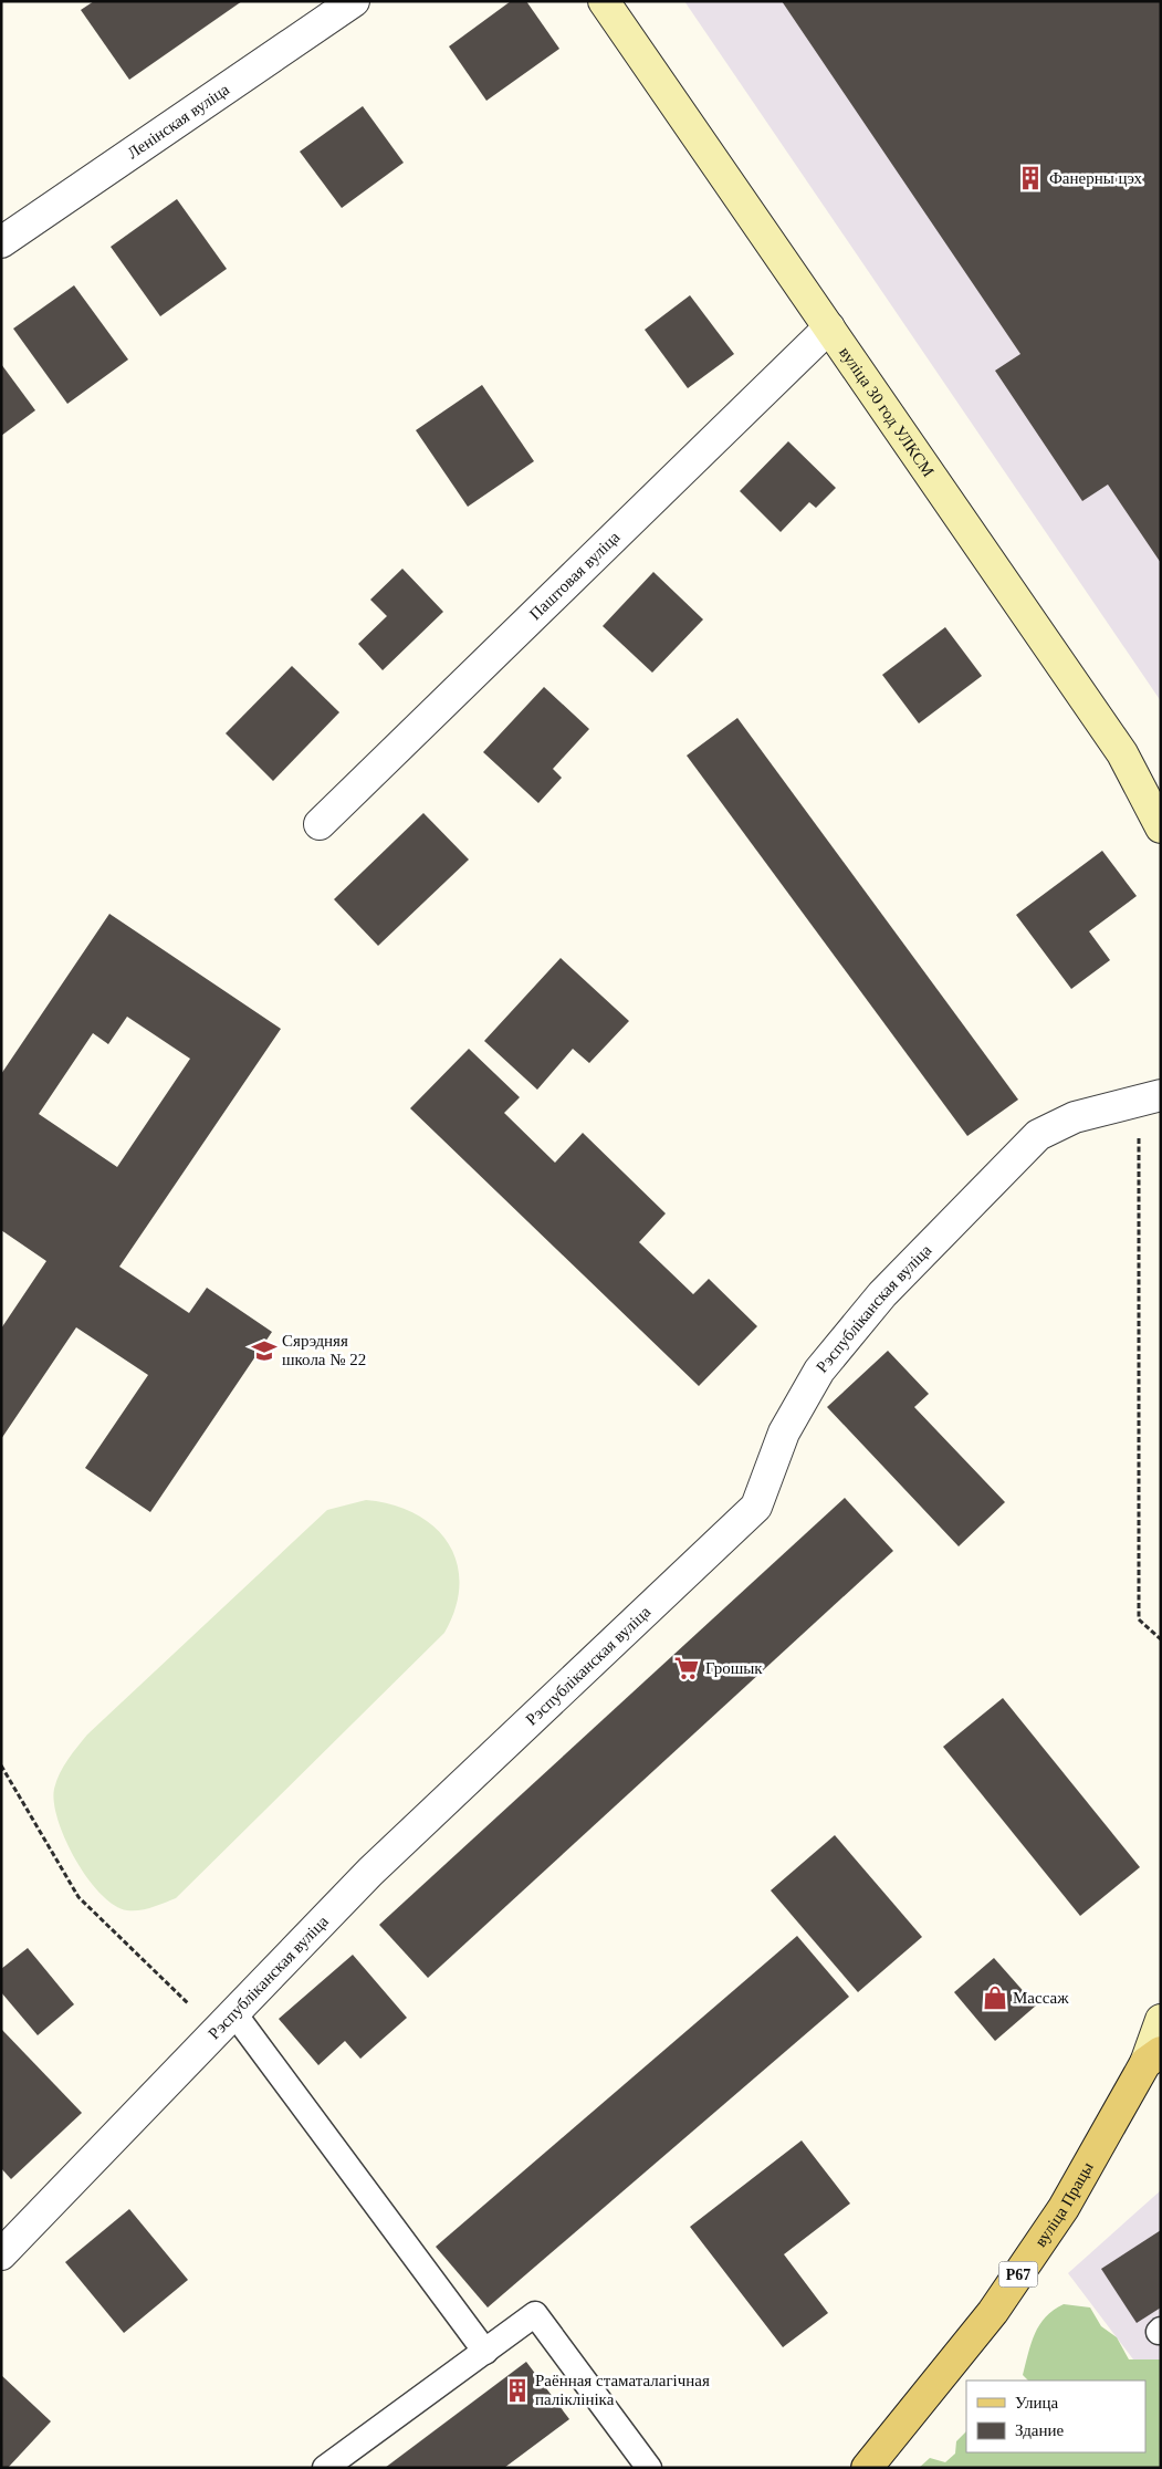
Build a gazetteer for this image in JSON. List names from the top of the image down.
{
  "streets": {
    "main road": ["вуліца 30 год УЛКСМ", "вуліца Працы", "Р67"],
    "street": ["Ленінская вуліца", "Паштовая вуліца", "Рэспубліканская вуліца"]
  },
  "crossings": [
    ["вуліца 30 год УЛКСМ", "Паштовая вуліца"]
  ],
  "places": {
    "building": ["Фанерны цэх", "Раённая стаматалагічная паліклініка"],
    "school or university": ["Сярэдняя школа № 22"],
    "supermarket": ["Грошык"],
    "shop": ["Массаж"]
  },
  "legend": ["Улица", "Здание"]
}
